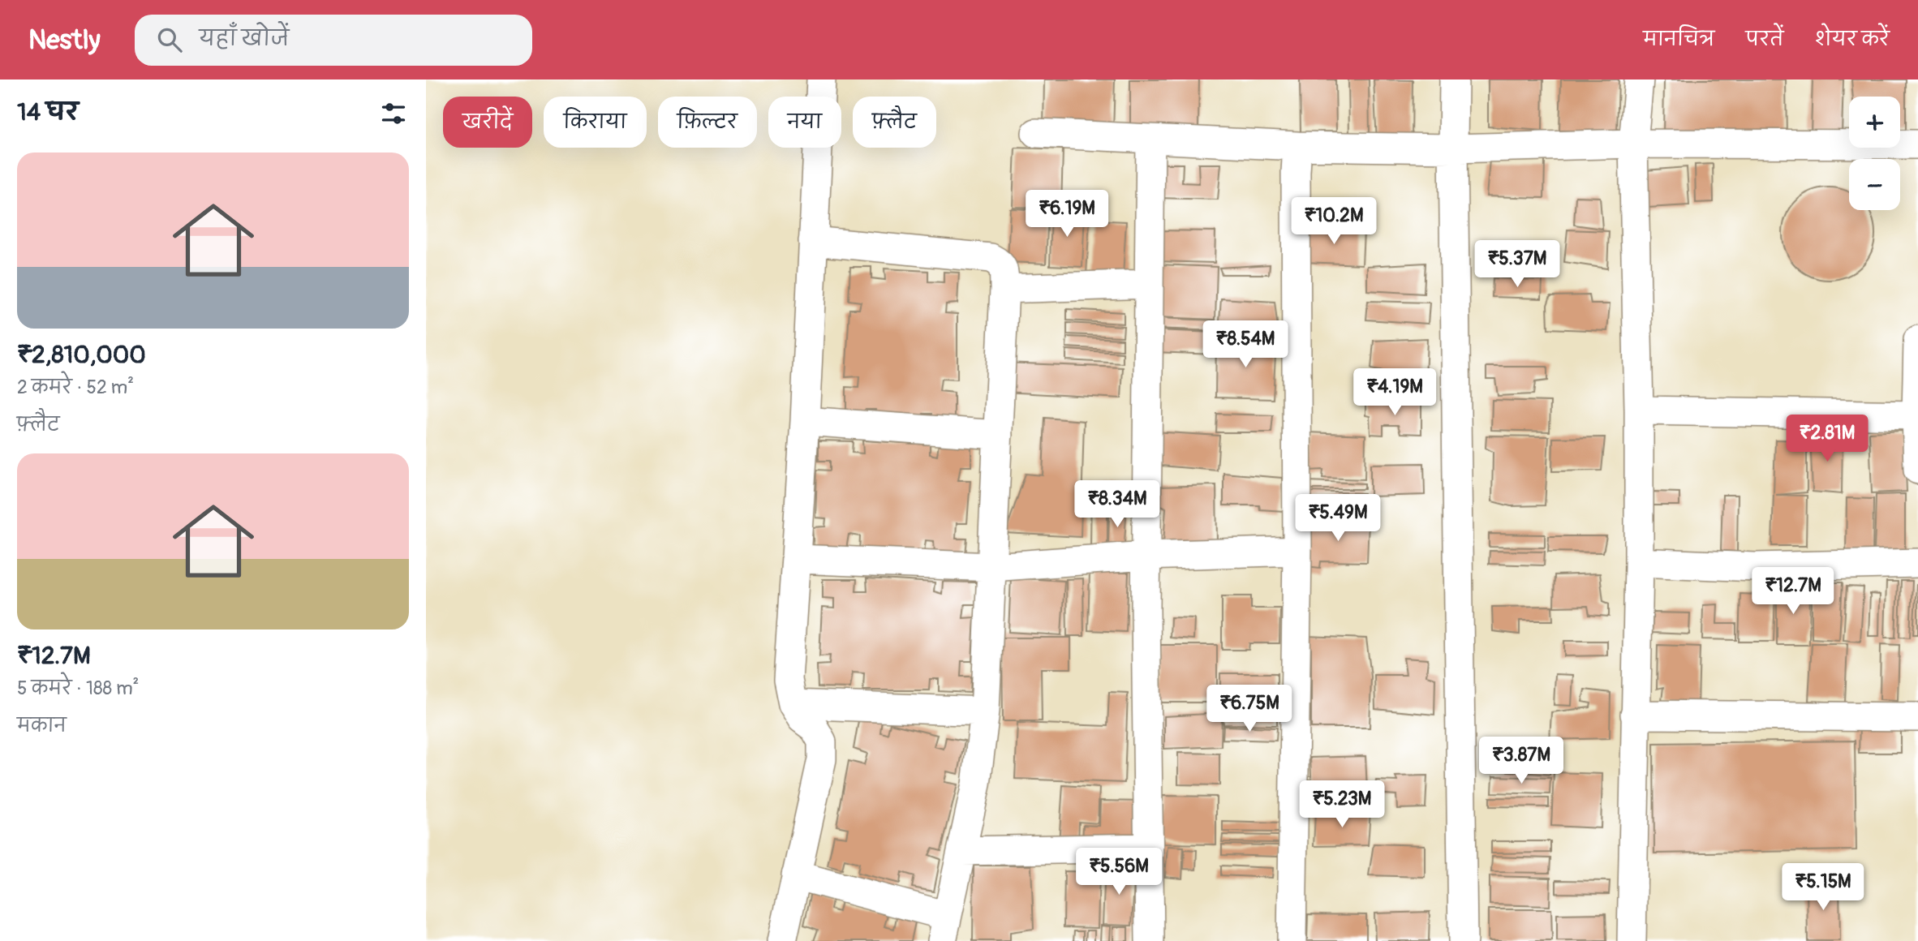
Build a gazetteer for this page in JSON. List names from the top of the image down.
{
  "page": {
    "header": "Nestly",
    "search": "यहाँ खोजें",
    "nav": ["मानचित्र", "परतें", "शेयर करें"],
    "heading": "14 घर",
    "map_buttons": ["+", "−"],
    "chip": [
      "खरीदें",
      "किराया",
      "फ़िल्टर",
      "नया",
      "फ़्लैट"
    ],
    "list": [
      {
        "name": "₹2,810,000",
        "note": "2 कमरे · 52 m² · फ़्लैट"
      },
      {
        "name": "₹12.7M",
        "note": "5 कमरे · 188 m² · मकान"
      }
    ],
    "price": [
      "₹6.19M",
      "₹10.2M",
      "₹5.37M",
      "₹8.54M",
      "₹4.19M",
      "₹2.81M",
      "₹8.34M",
      "₹5.49M",
      "₹12.7M",
      "₹6.75M",
      "₹3.87M",
      "₹5.23M",
      "₹5.56M",
      "₹5.15M"
    ]
  }
}
